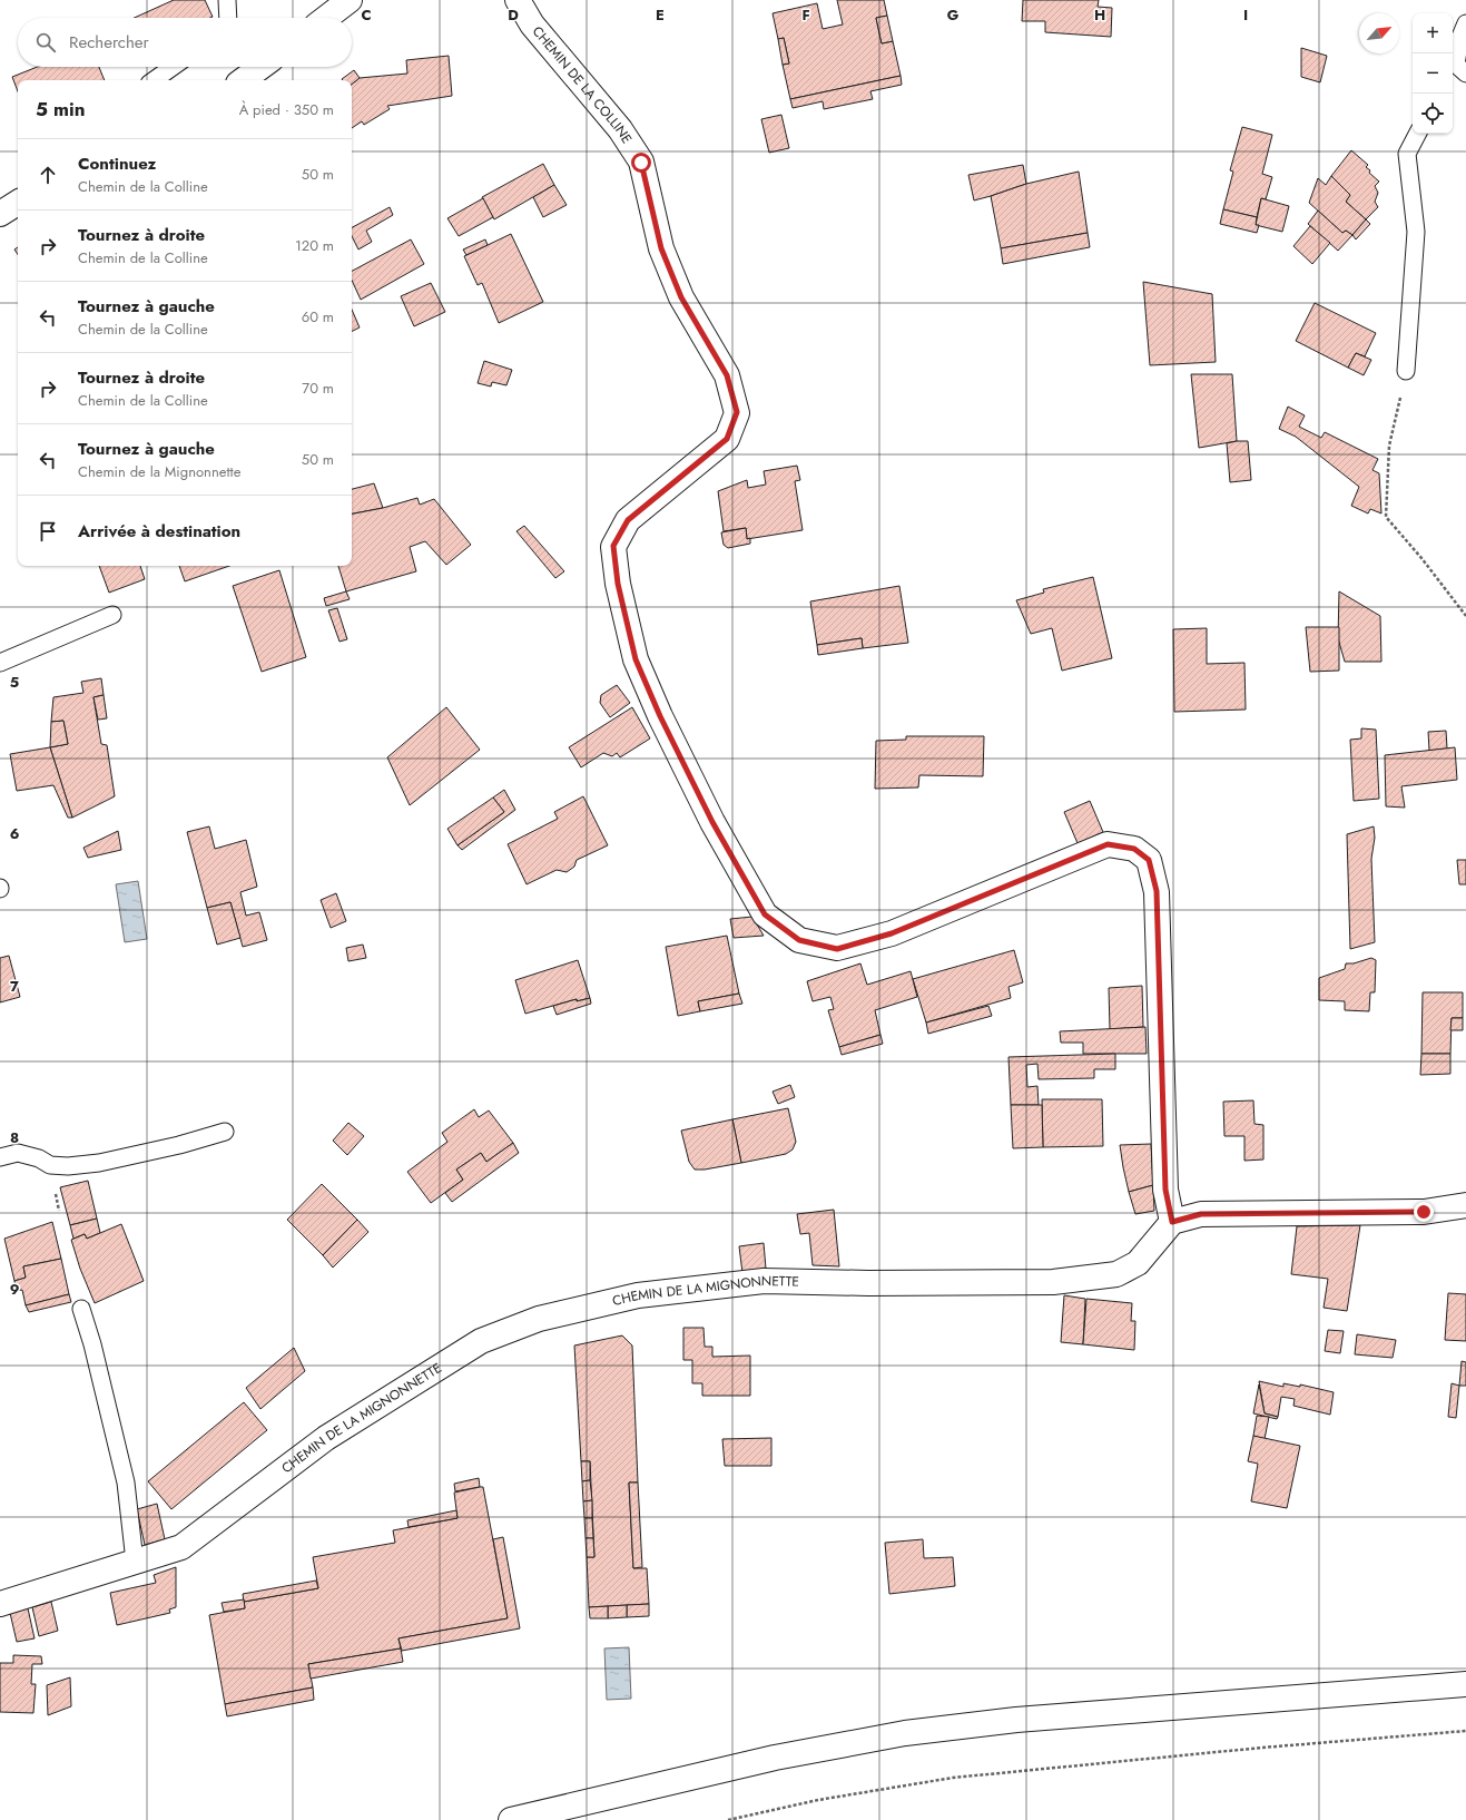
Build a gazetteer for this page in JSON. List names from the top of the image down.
{
  "streets": {
    "street": ["CHEMIN DE LA COLLINE", "CHEMIN DE LA MIGNONNETTE"]
  },
  "crossings": [
    ["CHEMIN DE LA COLLINE", "CHEMIN DE LA MIGNONNETTE"]
  ],
  "north": "top right",
  "page": {
    "map_buttons": ["+", "−"],
    "search": "Rechercher",
    "heading": ["5 min", "À pied · 350 m"],
    "list": [
      ["Continuez", "Chemin de la Colline", "50 m"],
      ["Tournez à droite", "Chemin de la Colline", "120 m"],
      ["Tournez à gauche", "Chemin de la Colline", "60 m"],
      ["Tournez à droite", "Chemin de la Colline", "70 m"],
      ["Tournez à gauche", "Chemin de la Mignonnette", "50 m"],
      "Arrivée à destination"
    ]
  },
  "grid": {
    "columns": [
      "C",
      "D",
      "E",
      "F",
      "G",
      "H",
      "I"
    ],
    "rows": [
      "5",
      "6",
      "7",
      "8",
      "9"
    ]
  }
}
